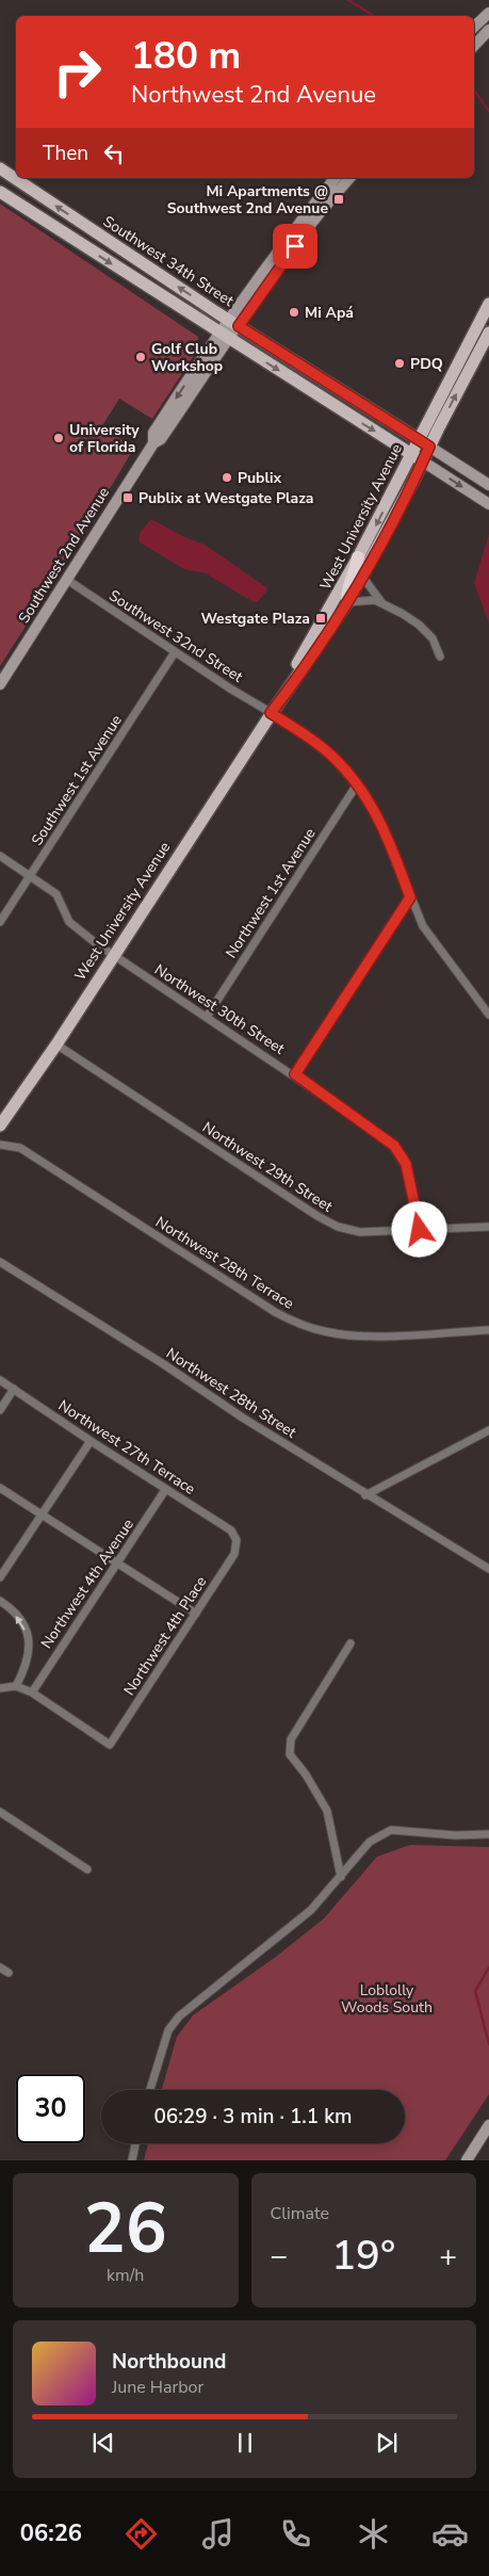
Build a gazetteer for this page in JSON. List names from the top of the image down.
{
  "streets": {
    "main road": ["Southwest 34th Street", "West University Avenue", "Southwest 2nd Avenue"],
    "street": [
      "Southwest 32nd Street",
      "Southwest 1st Avenue",
      "Northwest 1st Avenue",
      "Northwest 30th Street",
      "Northwest 29th Street",
      "Northwest 28th Terrace",
      "Northwest 28th Street",
      "Northwest 27th Terrace",
      "Northwest 4th Avenue",
      "Northwest 4th Place"
    ]
  },
  "crossings": [
    ["Southwest 34th Street", "West University Avenue"],
    ["Southwest 34th Street", "Southwest 2nd Avenue"],
    ["West University Avenue", "Southwest 32nd Street"],
    ["West University Avenue", "Northwest 30th Street"],
    ["West University Avenue", "Northwest 29th Street"],
    ["Southwest 2nd Avenue", "Southwest 32nd Street"],
    ["Southwest 32nd Street", "Southwest 1st Avenue"],
    ["Southwest 32nd Street", "Northwest 1st Avenue"],
    ["Southwest 1st Avenue", "Northwest 30th Street"],
    ["Northwest 1st Avenue", "Northwest 30th Street"],
    ["Northwest 30th Street", "Northwest 29th Street"],
    ["Northwest 27th Terrace", "Northwest 4th Avenue"],
    ["Northwest 27th Terrace", "Northwest 4th Place"],
    ["Northwest 4th Avenue", "Northwest 4th Place"]
  ],
  "parks": ["Loblolly Woods South"],
  "places": {
    "transit": ["Mi Apartments @ Southwest 2nd Avenue", "Publix at Westgate Plaza", "Westgate Plaza"],
    "other": [
      "Mi Apá",
      "Golf Club Workshop",
      "PDQ",
      "University of Florida",
      "Publix"
    ]
  },
  "page": {
    "turn": ["180 m", "Northwest 2nd Avenue"],
    "then": "Then",
    "limit": "30",
    "trip": "06:29 · 3 min · 1.1 km",
    "tile": [
      ["26", "km/h"],
      "Climate"
    ],
    "heat": ["−", "19°", "+"],
    "song": ["Northbound", "June Harbor"],
    "tabs": "06:26"
  }
}
